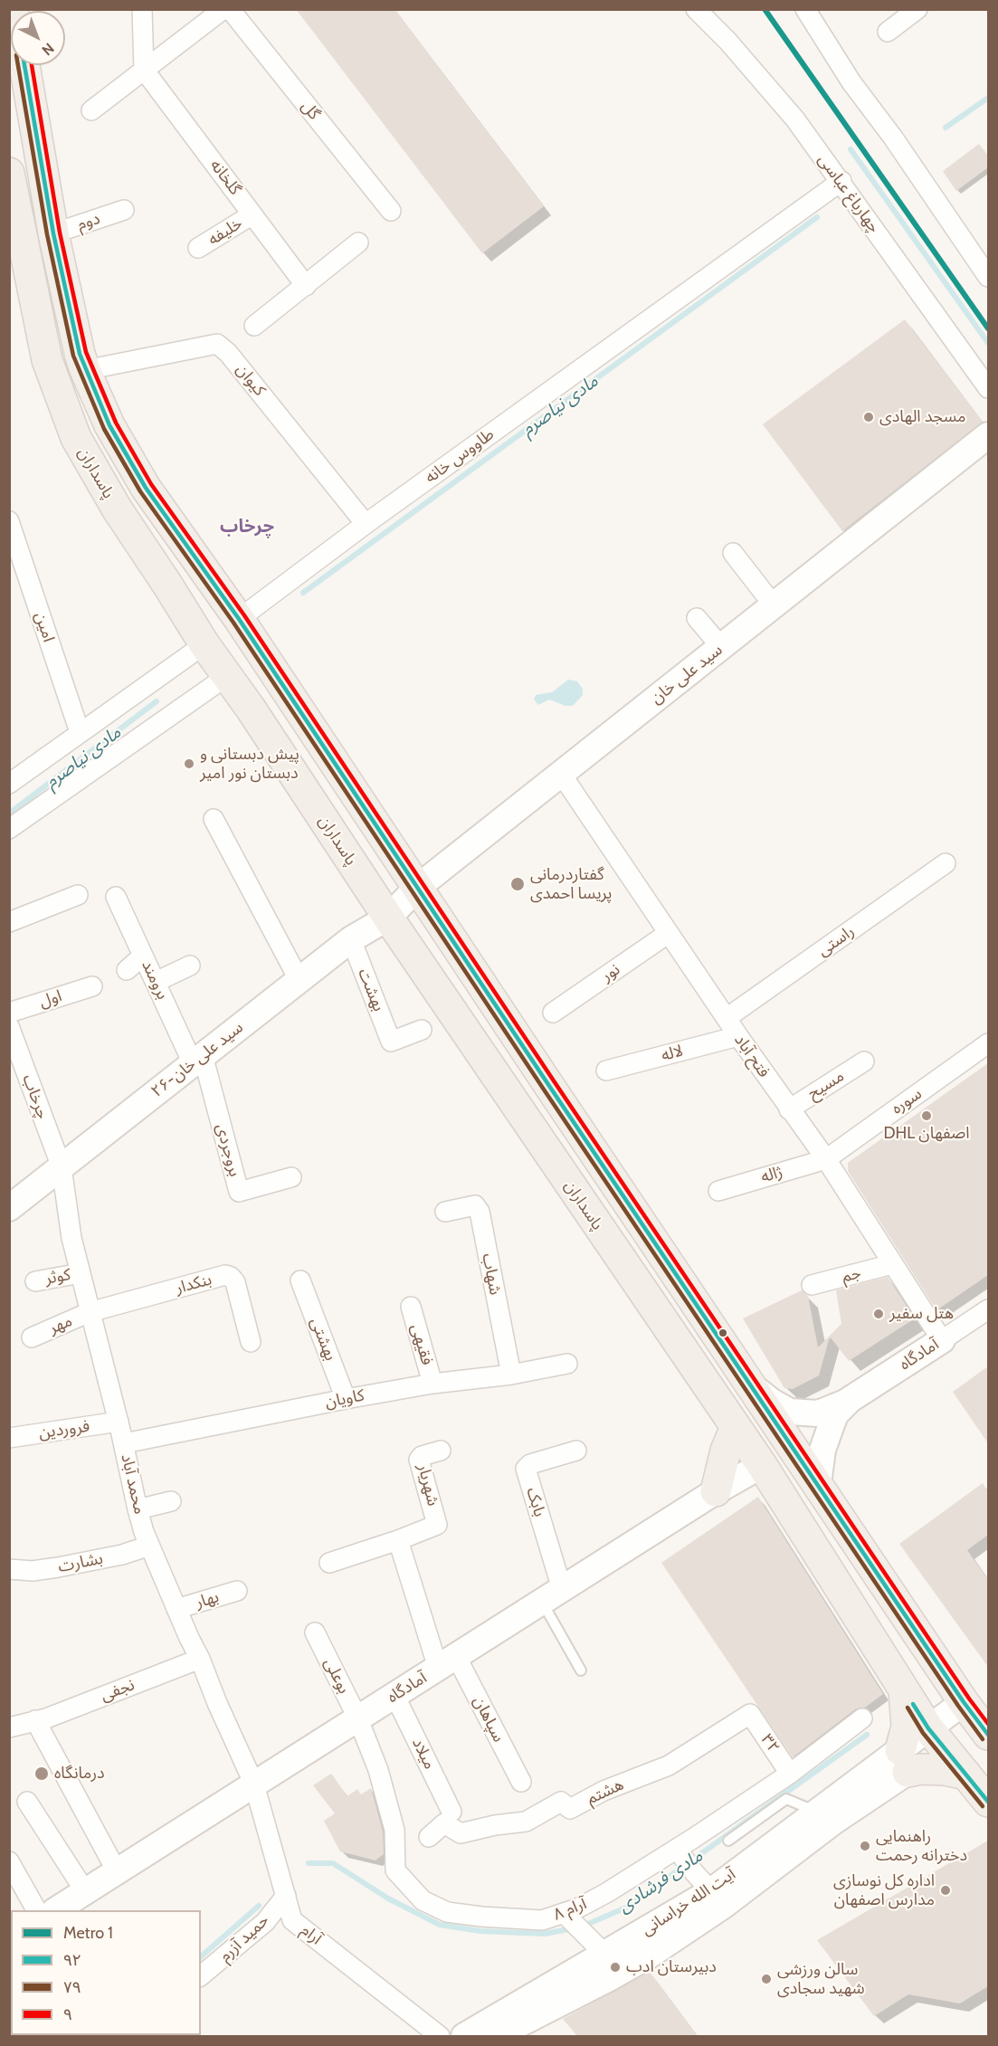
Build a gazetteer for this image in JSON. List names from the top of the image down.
{
  "streets": {
    "main road": [
      "پاسداران",
      "سید علی خان",
      "۲۶-سید علی خان",
      "آمادگاه",
      "آیت الله خراسانی"
    ],
    "street": [
      "گل",
      "گلخانه",
      "چهارباغ عباسی",
      "دوم",
      "خلیفه",
      "کیوان",
      "طاووس خانه",
      "امین",
      "راستی",
      "نور",
      "برومند",
      "بهشت",
      "اول",
      "لاله",
      "فتح آباد",
      "مسیح",
      "چرخاب",
      "سوره",
      "بروجردی",
      "ژاله",
      "شهاب",
      "جم",
      "کوثر",
      "بنکدار",
      "مهر",
      "بهشتی",
      "فقیهی",
      "کاویان",
      "فروردین",
      "محمد آباد",
      "شهریار",
      "بابک",
      "بشارت",
      "بهار",
      "بوعلی",
      "نجفی",
      "سپاهان",
      "۳۲",
      "میلاد",
      "هشتم",
      "۸ آرام",
      "آرام",
      "حمید آزرم"
    ]
  },
  "crossings": [
    ["گلخانه", "خلیفه"],
    ["چهارباغ عباسی", "طاووس خانه"],
    ["کیوان", "طاووس خانه"],
    ["پاسداران", "سید علی خان"],
    ["پاسداران", "۲۶-سید علی خان"],
    ["پاسداران", "آمادگاه"],
    ["سید علی خان", "فتح آباد"],
    ["سید علی خان", "۲۶-سید علی خان"],
    ["راستی", "فتح آباد"],
    ["نور", "فتح آباد"],
    ["برومند", "۲۶-سید علی خان"],
    ["برومند", "بروجردی"],
    ["بهشت", "۲۶-سید علی خان"],
    ["لاله", "فتح آباد"],
    ["فتح آباد", "مسیح"],
    ["فتح آباد", "سوره"],
    ["فتح آباد", "ژاله"],
    ["فتح آباد", "جم"],
    ["فتح آباد", "آمادگاه"],
    ["۲۶-سید علی خان", "چرخاب"],
    ["۲۶-سید علی خان", "بروجردی"],
    ["۲۶-سید علی خان", "محمد آباد"],
    ["چرخاب", "محمد آباد"],
    ["سوره", "ژاله"],
    ["شهاب", "کاویان"],
    ["کوثر", "محمد آباد"],
    ["بنکدار", "مهر"],
    ["بنکدار", "محمد آباد"],
    ["مهر", "محمد آباد"],
    ["بهشتی", "کاویان"],
    ["فقیهی", "کاویان"],
    ["آمادگاه", "محمد آباد"],
    ["آمادگاه", "بابک"],
    ["آمادگاه", "بوعلی"],
    ["آمادگاه", "سپاهان"],
    ["آمادگاه", "میلاد"],
    ["آمادگاه", "۸ آرام"],
    ["آمادگاه", "آرام"],
    ["کاویان", "محمد آباد"],
    ["فروردین", "محمد آباد"],
    ["محمد آباد", "بشارت"],
    ["محمد آباد", "بهار"],
    ["محمد آباد", "نجفی"],
    ["محمد آباد", "آرام"],
    ["بوعلی", "۸ آرام"],
    ["۳۲", "هشتم"],
    ["۳۲", "۸ آرام"],
    ["آرام", "حمید آزرم"]
  ],
  "districts": ["چرخاب"],
  "water": ["مادی نیاصرم", "مادی فرشادی"],
  "places": [
    "مسجد الهادی",
    "پیش دبستانی و دبستان نور امیر",
    "گفتاردرمانی پریسا احمدی",
    "DHL اصفهان",
    "هتل سفیر",
    "درمانگاه",
    "راهنمایی دخترانه رحمت",
    "اداره کل نوسازی مدارس اصفهان",
    "دبیرستان ادب",
    "سالن ورزشی شهید سجادی"
  ],
  "lines": [
    "metro line 1",
    "transit line ۹۲",
    "transit line ۷۹",
    "transit line ۹"
  ],
  "legend": [
    "Metro 1",
    "۹۲",
    "۷۹",
    "۹"
  ],
  "north": "bottom right"
}
